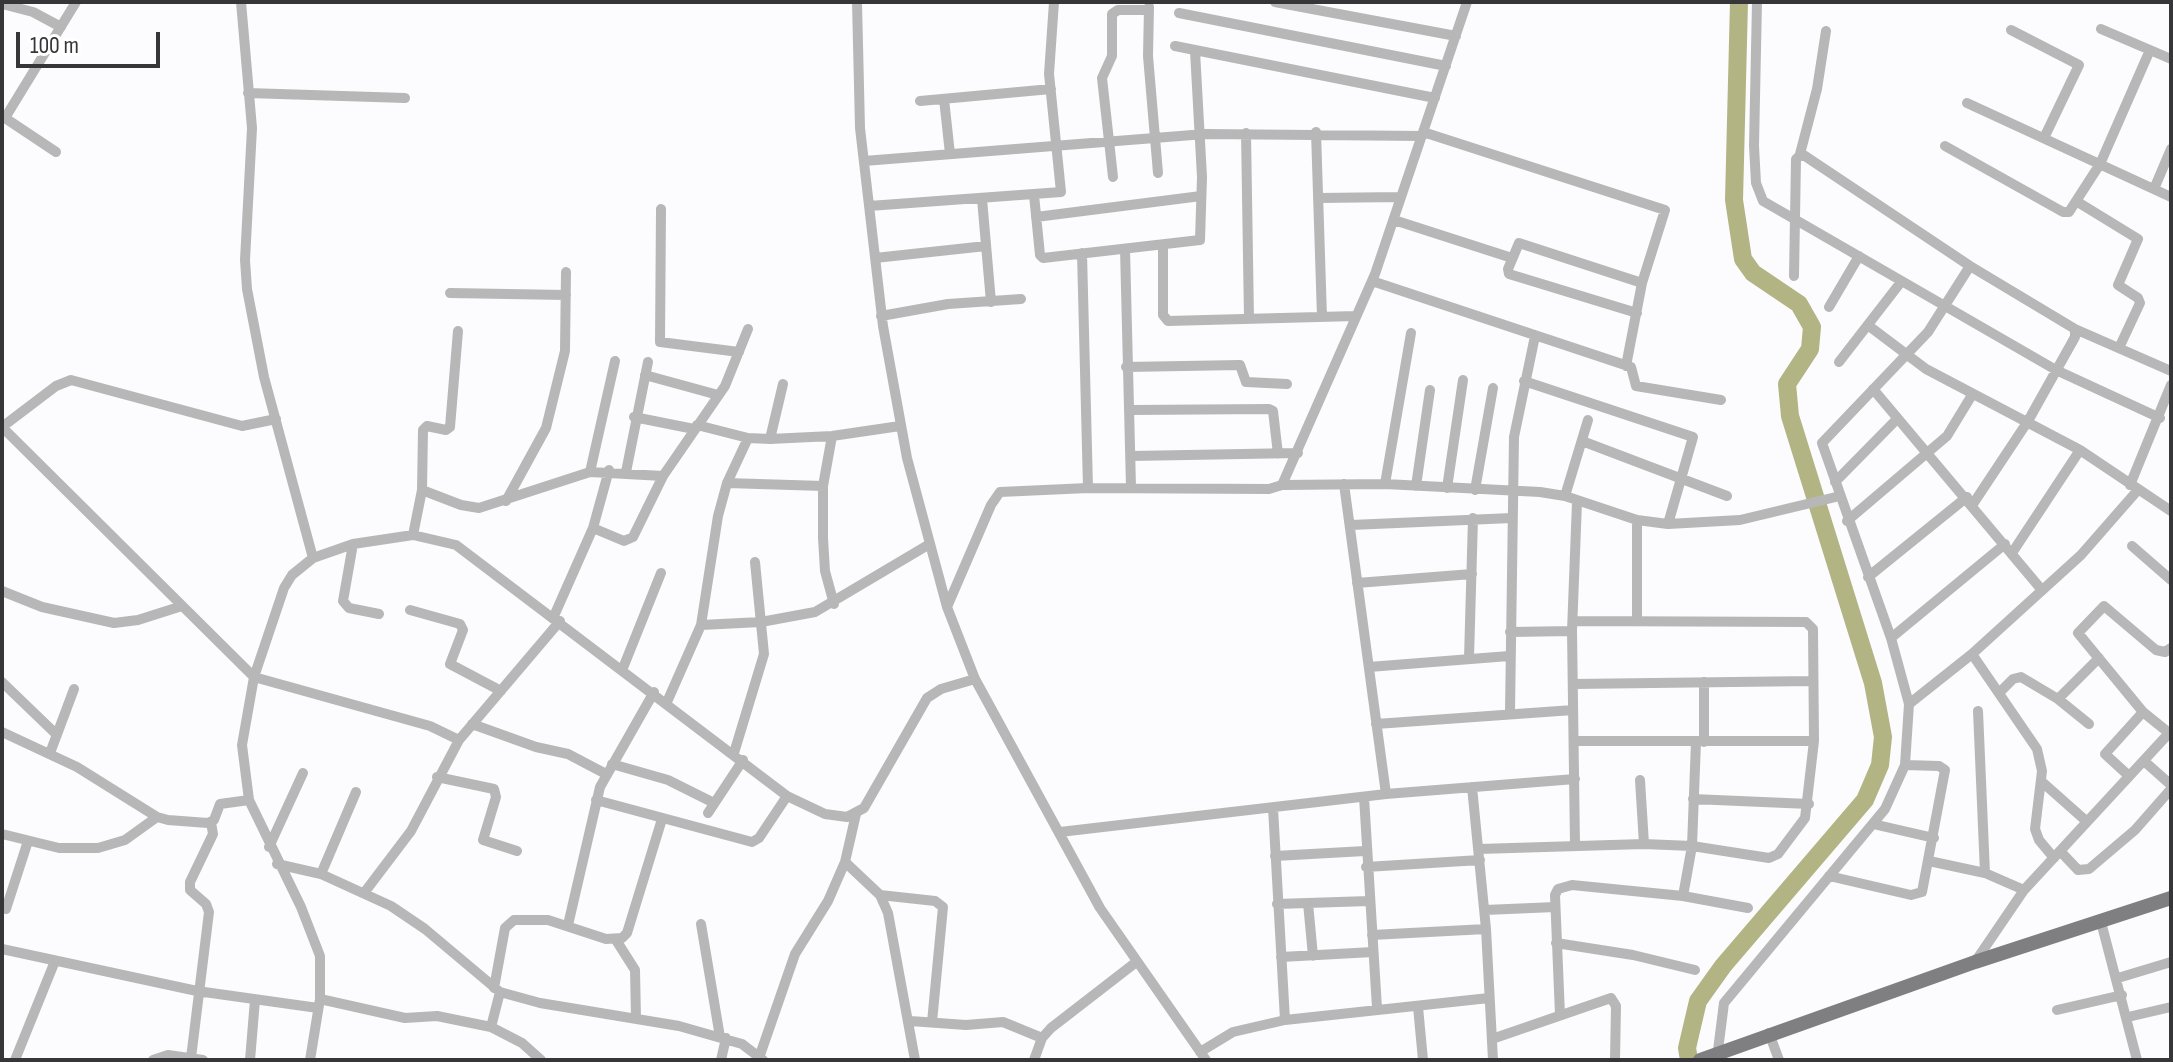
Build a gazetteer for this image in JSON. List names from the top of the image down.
{
  "scale_bar": "100 m"
}
